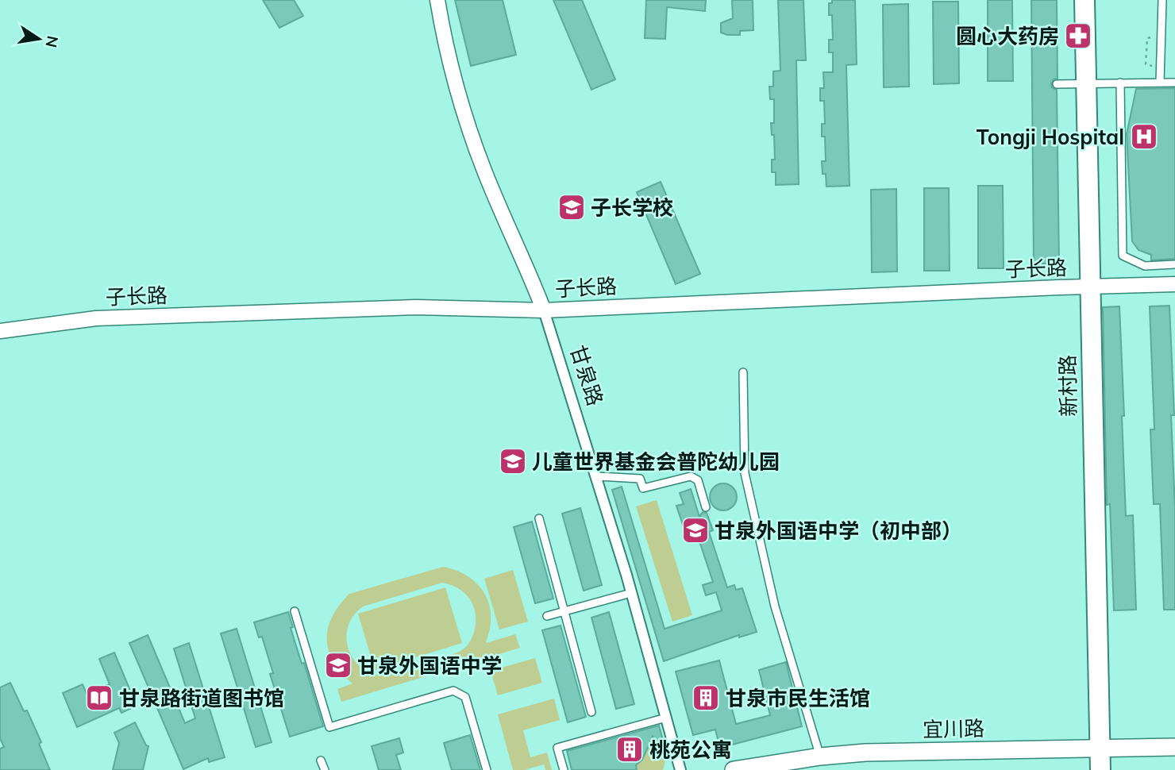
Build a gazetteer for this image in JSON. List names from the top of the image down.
{
  "streets": {
    "main road": ["新村路"],
    "street": ["子长路", "甘泉路", "宜川路"]
  },
  "crossings": [
    ["子长路", "甘泉路"],
    ["子长路", "新村路"],
    ["新村路", "宜川路"]
  ],
  "places": {
    "pharmacy": ["圆心大药房"],
    "hospital": ["Tongji Hospital"],
    "school or university": [
      "子长学校",
      "儿童世界基金会普陀幼儿园",
      "甘泉外国语中学（初中部）",
      "甘泉外国语中学"
    ],
    "library": ["甘泉路街道图书馆"],
    "building": ["甘泉市民生活馆", "桃苑公寓"]
  },
  "north": "right"
}
